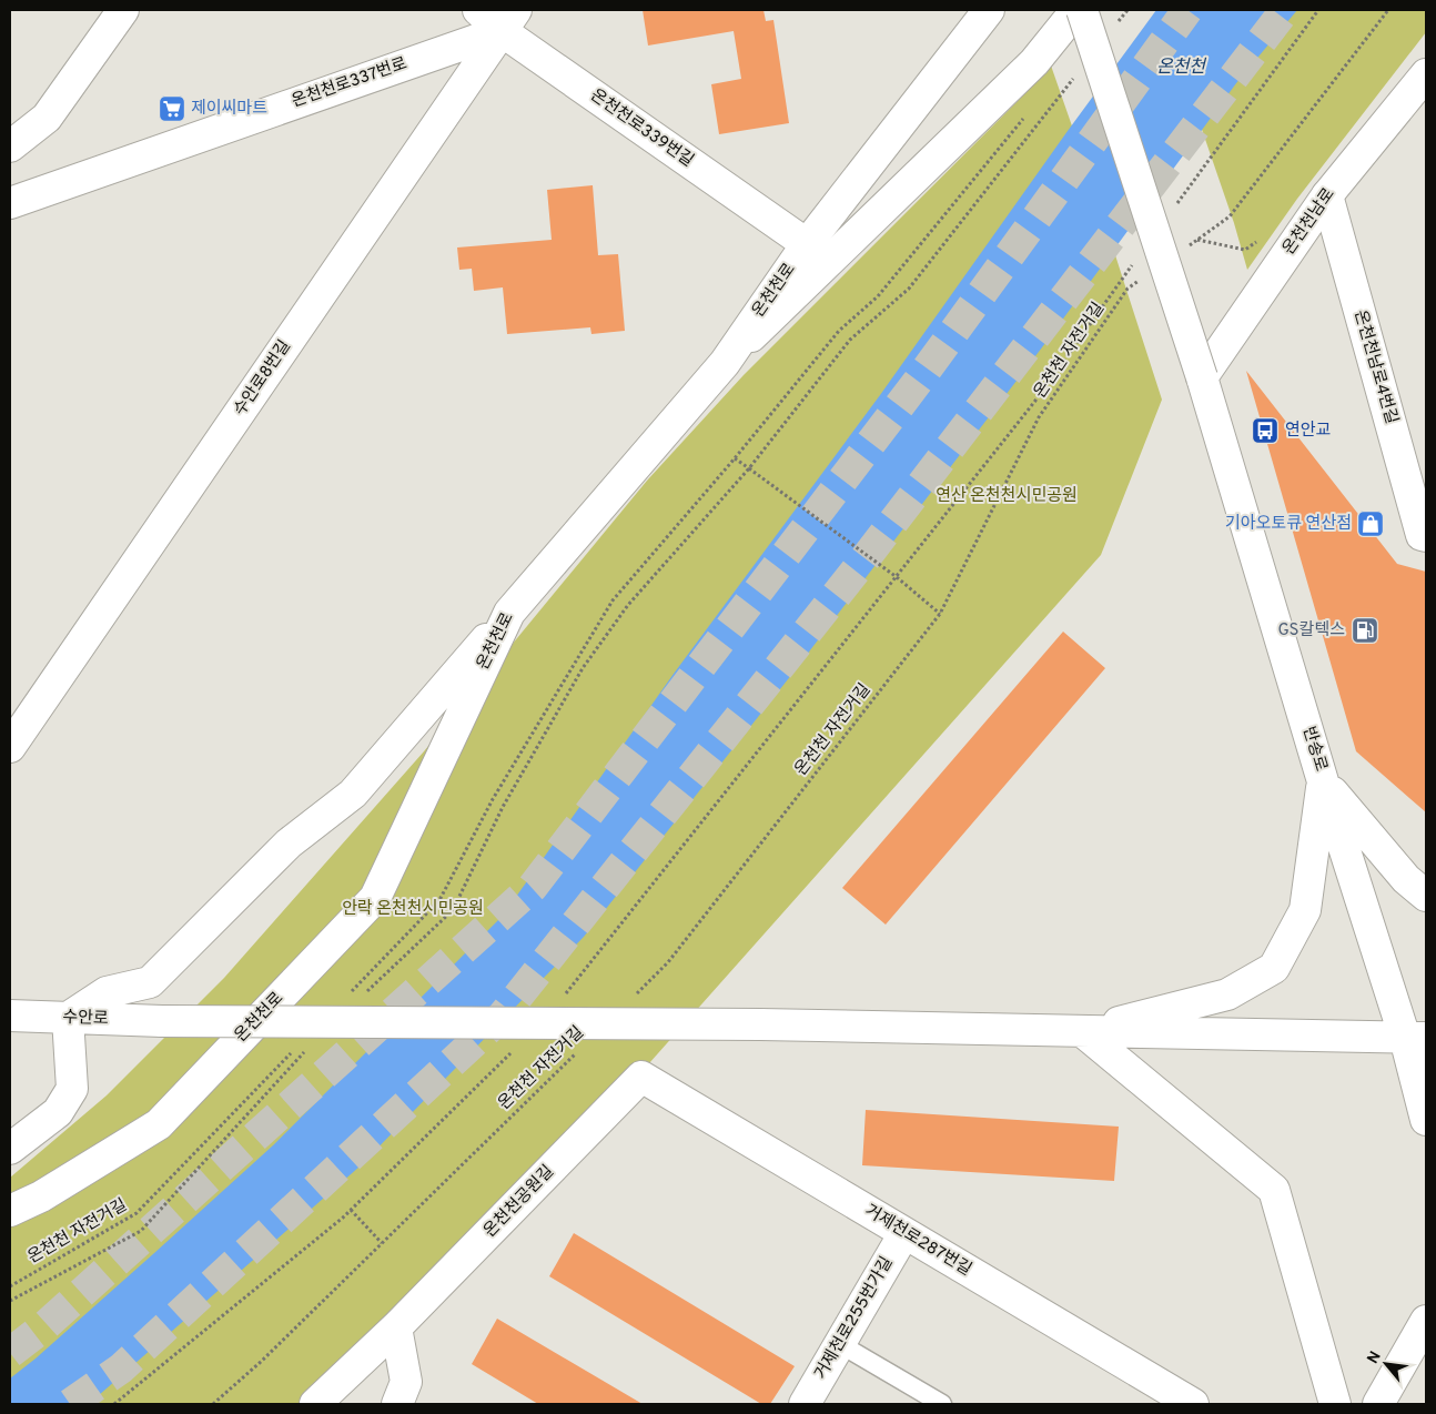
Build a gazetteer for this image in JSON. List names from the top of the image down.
{
  "streets": {
    "street": [
      "온천천로337번로",
      "온천천로339번길",
      "온천천남로",
      "온천천로",
      "온천천남로4번길",
      "수안로8번길",
      "반송로",
      "수안로",
      "온천천공원길",
      "거제천로287번길",
      "거제천로255번가길"
    ],
    "path": ["온천천 자전거길"]
  },
  "crossings": [
    ["온천천로337번로", "온천천로339번길"],
    ["온천천로337번로", "수안로8번길"],
    ["온천천로339번길", "온천천로"],
    ["온천천로339번길", "수안로8번길"],
    ["온천천남로", "온천천남로4번길"],
    ["온천천남로", "반송로"],
    ["반송로", "수안로"],
    ["온천천공원길", "거제천로287번길"],
    ["거제천로287번길", "거제천로255번가길"]
  ],
  "water": ["온천천"],
  "parks": ["연산 온천천시민공원", "안락 온천천시민공원"],
  "places": {
    "supermarket": ["제이씨마트"],
    "bus stop": ["연안교"],
    "shop": ["기아오토큐 연산점"],
    "fuel station": ["GS칼텍스"]
  },
  "north": "top left"
}
